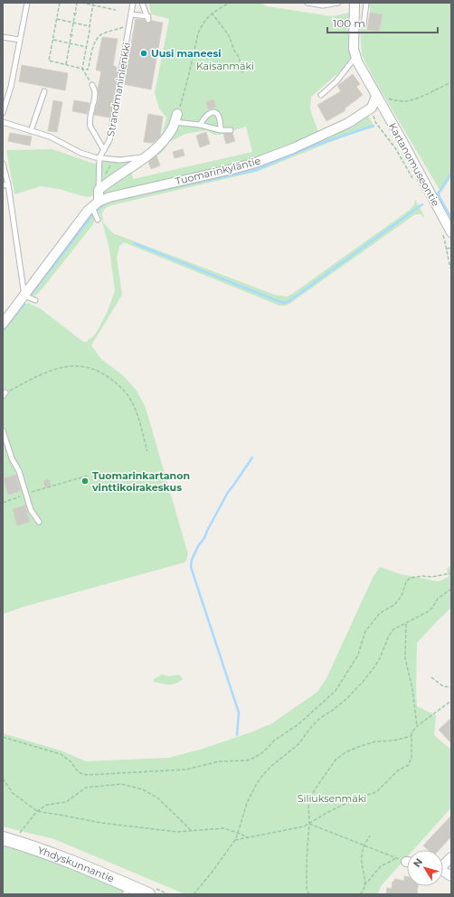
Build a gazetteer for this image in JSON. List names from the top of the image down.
{
  "streets": {
    "main road": ["Yhdyskunnantie"],
    "street": ["Kartanomuseontie", "Tuomarinkyläntie"],
    "lane": ["Strandmaninlenkki"]
  },
  "parks": ["Kaisanmäki", "Siliuksenmäki"],
  "places": ["Uusi maneesi", "Tuomarinkartanon vinttikoirakeskus"],
  "scale_bar": "100 m",
  "north": "top left"
}
